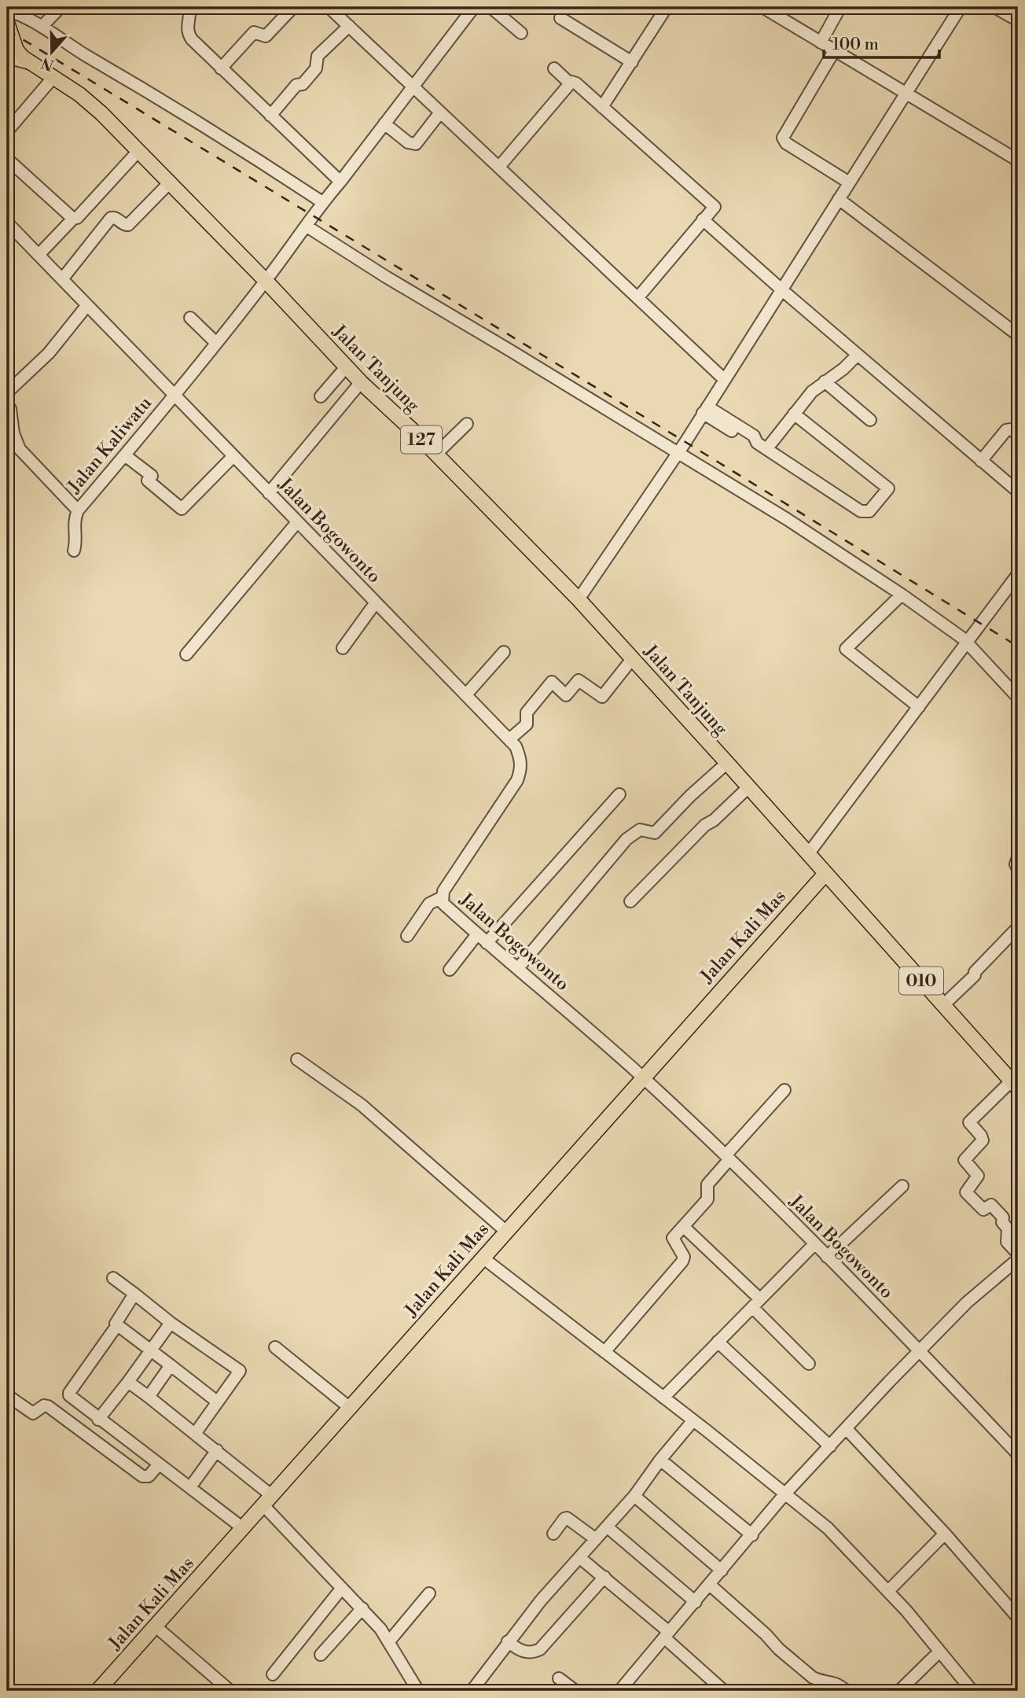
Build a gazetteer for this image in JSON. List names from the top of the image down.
{
  "streets": {
    "main road": [
      "Jalan Tanjung",
      "127",
      "Jalan Kali Mas",
      "010"
    ],
    "street": ["Jalan Kaliwatu", "Jalan Bogowonto"]
  },
  "crossings": [
    ["Jalan Tanjung", "Jalan Kali Mas"],
    ["Jalan Tanjung", "010"],
    ["Jalan Kaliwatu", "Jalan Bogowonto"],
    ["Jalan Bogowonto", "Jalan Kali Mas"],
    ["Jalan Kali Mas", "010"]
  ],
  "scale_bar": "100 m",
  "north": "bottom"
}
